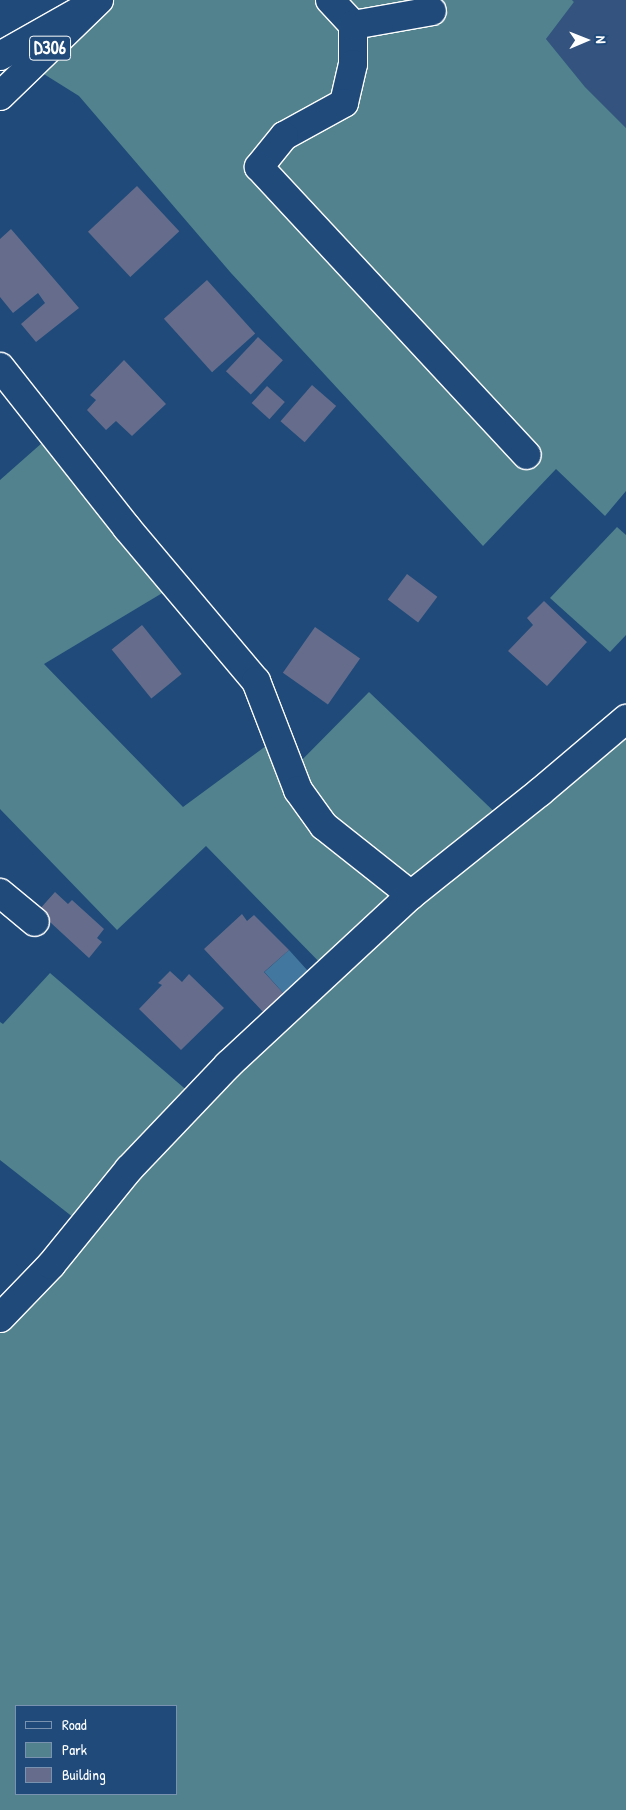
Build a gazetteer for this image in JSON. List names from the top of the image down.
{
  "streets": {
    "street": ["D306"]
  },
  "legend": ["Road", "Park", "Building"],
  "north": "right"
}
